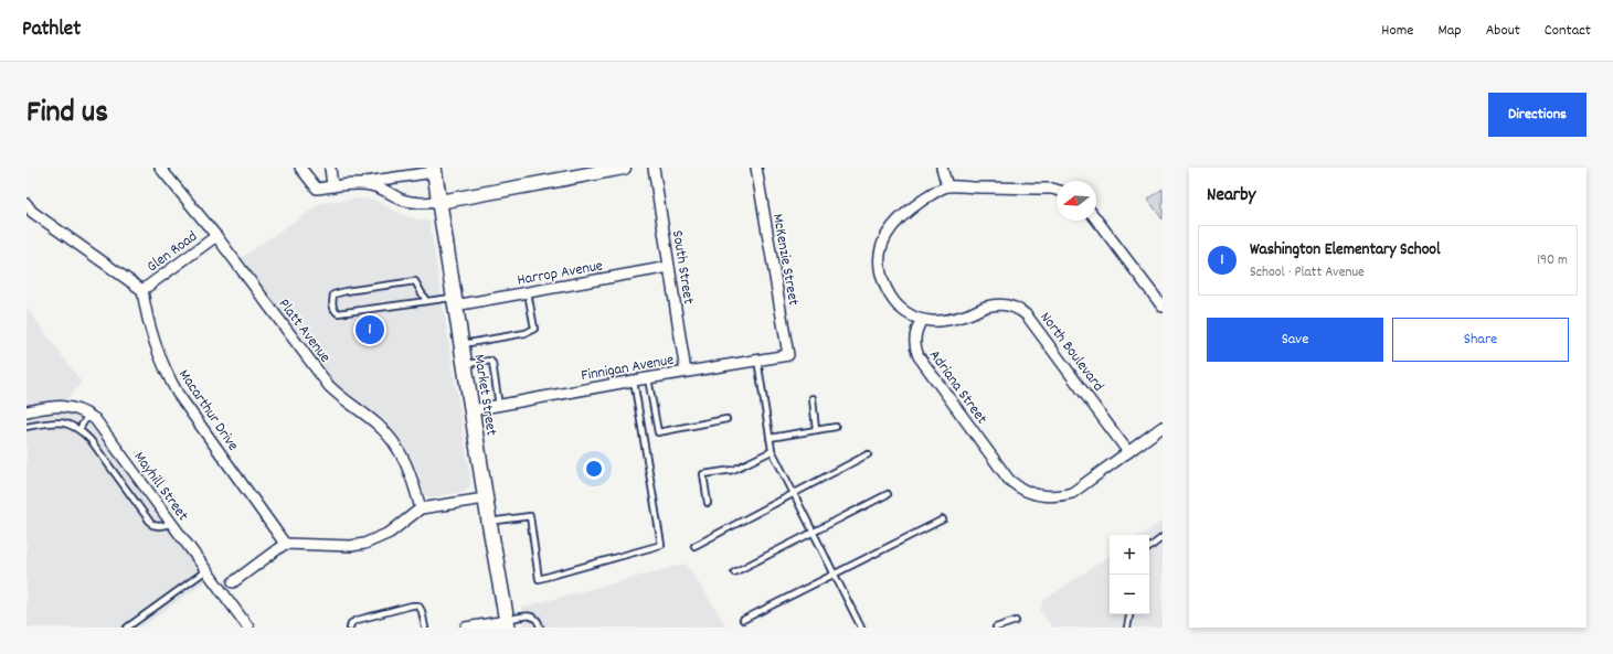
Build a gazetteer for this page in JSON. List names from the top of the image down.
{
  "streets": {
    "main road": ["Market Street"],
    "street": [
      "Glen Road",
      "McKenzie Street",
      "South Street",
      "Harrop Avenue",
      "Platt Avenue",
      "North Boulevard",
      "Finnigan Avenue",
      "Adriana Street",
      "Macarthur Drive",
      "Mayhill Street"
    ]
  },
  "crossings": [
    ["Glen Road", "Platt Avenue"],
    ["Glen Road", "Macarthur Drive"],
    ["McKenzie Street", "Finnigan Avenue"],
    ["South Street", "Harrop Avenue"],
    ["South Street", "Finnigan Avenue"],
    ["Harrop Avenue", "Market Street"],
    ["North Boulevard", "Adriana Street"],
    ["Finnigan Avenue", "Market Street"]
  ],
  "north": "left",
  "page": {
    "header": "Pathlet",
    "nav": [
      "Home",
      "Map",
      "About",
      "Contact"
    ],
    "title": "Find us",
    "buttons": [
      "Directions",
      ["Save", "Share"]
    ],
    "heading": "Nearby",
    "list": [
      {
        "mark": "1",
        "name": "Washington Elementary School",
        "note": "School · Platt Avenue",
        "value": "190 m"
      }
    ],
    "pins": "1",
    "map_buttons": ["+", "−"]
  }
}
